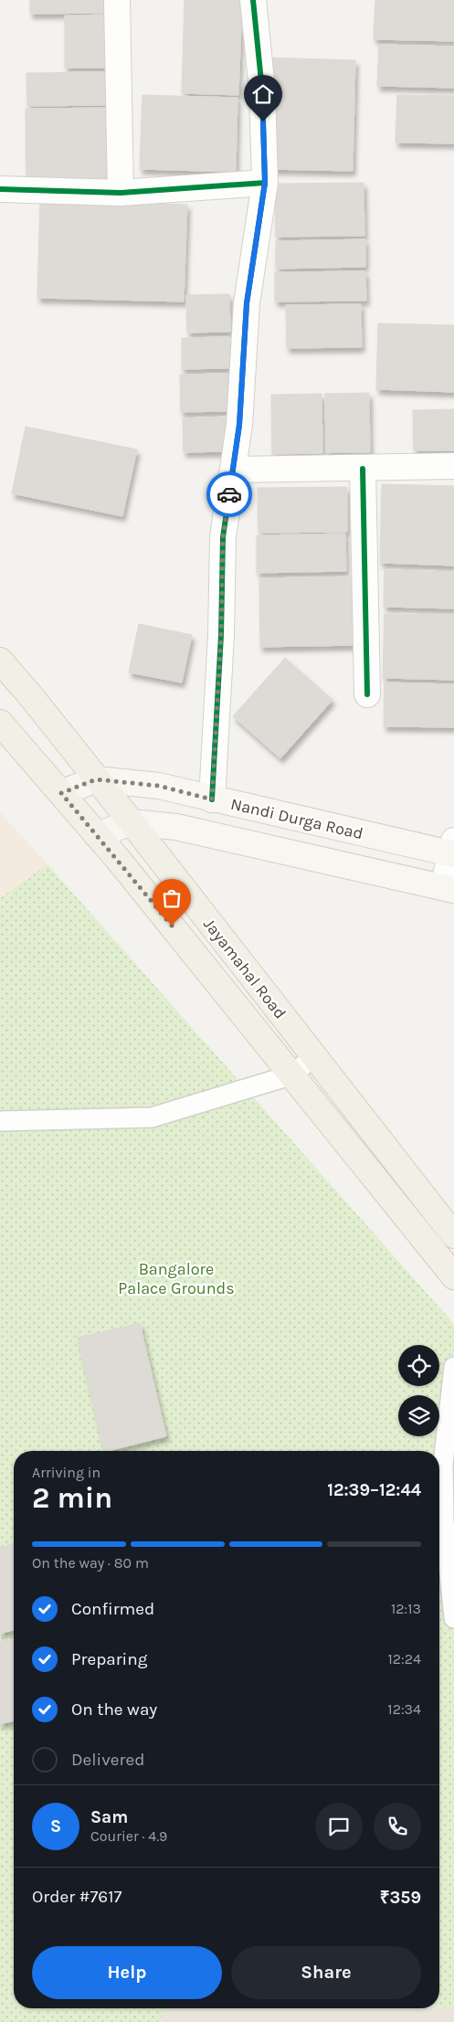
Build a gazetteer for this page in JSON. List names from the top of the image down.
{
  "streets": {
    "main road": ["Nandi Durga Road", "Jayamahal Road"]
  },
  "crossings": [
    ["Nandi Durga Road", "Jayamahal Road"]
  ],
  "parks": ["Bangalore Palace Grounds"],
  "page": {
    "heading": ["2 min", "Arriving in", "12:39–12:44"],
    "panel": [
      "Sam",
      "Courier · 4.9",
      "Order #7617",
      "₹359"
    ],
    "bar": "On the way · 80 m",
    "list": [
      ["Confirmed", "12:13"],
      ["Preparing", "12:24"],
      ["On the way", "12:34"],
      "Delivered"
    ],
    "round": "S",
    "buttons": ["Help", "Share"]
  }
}
